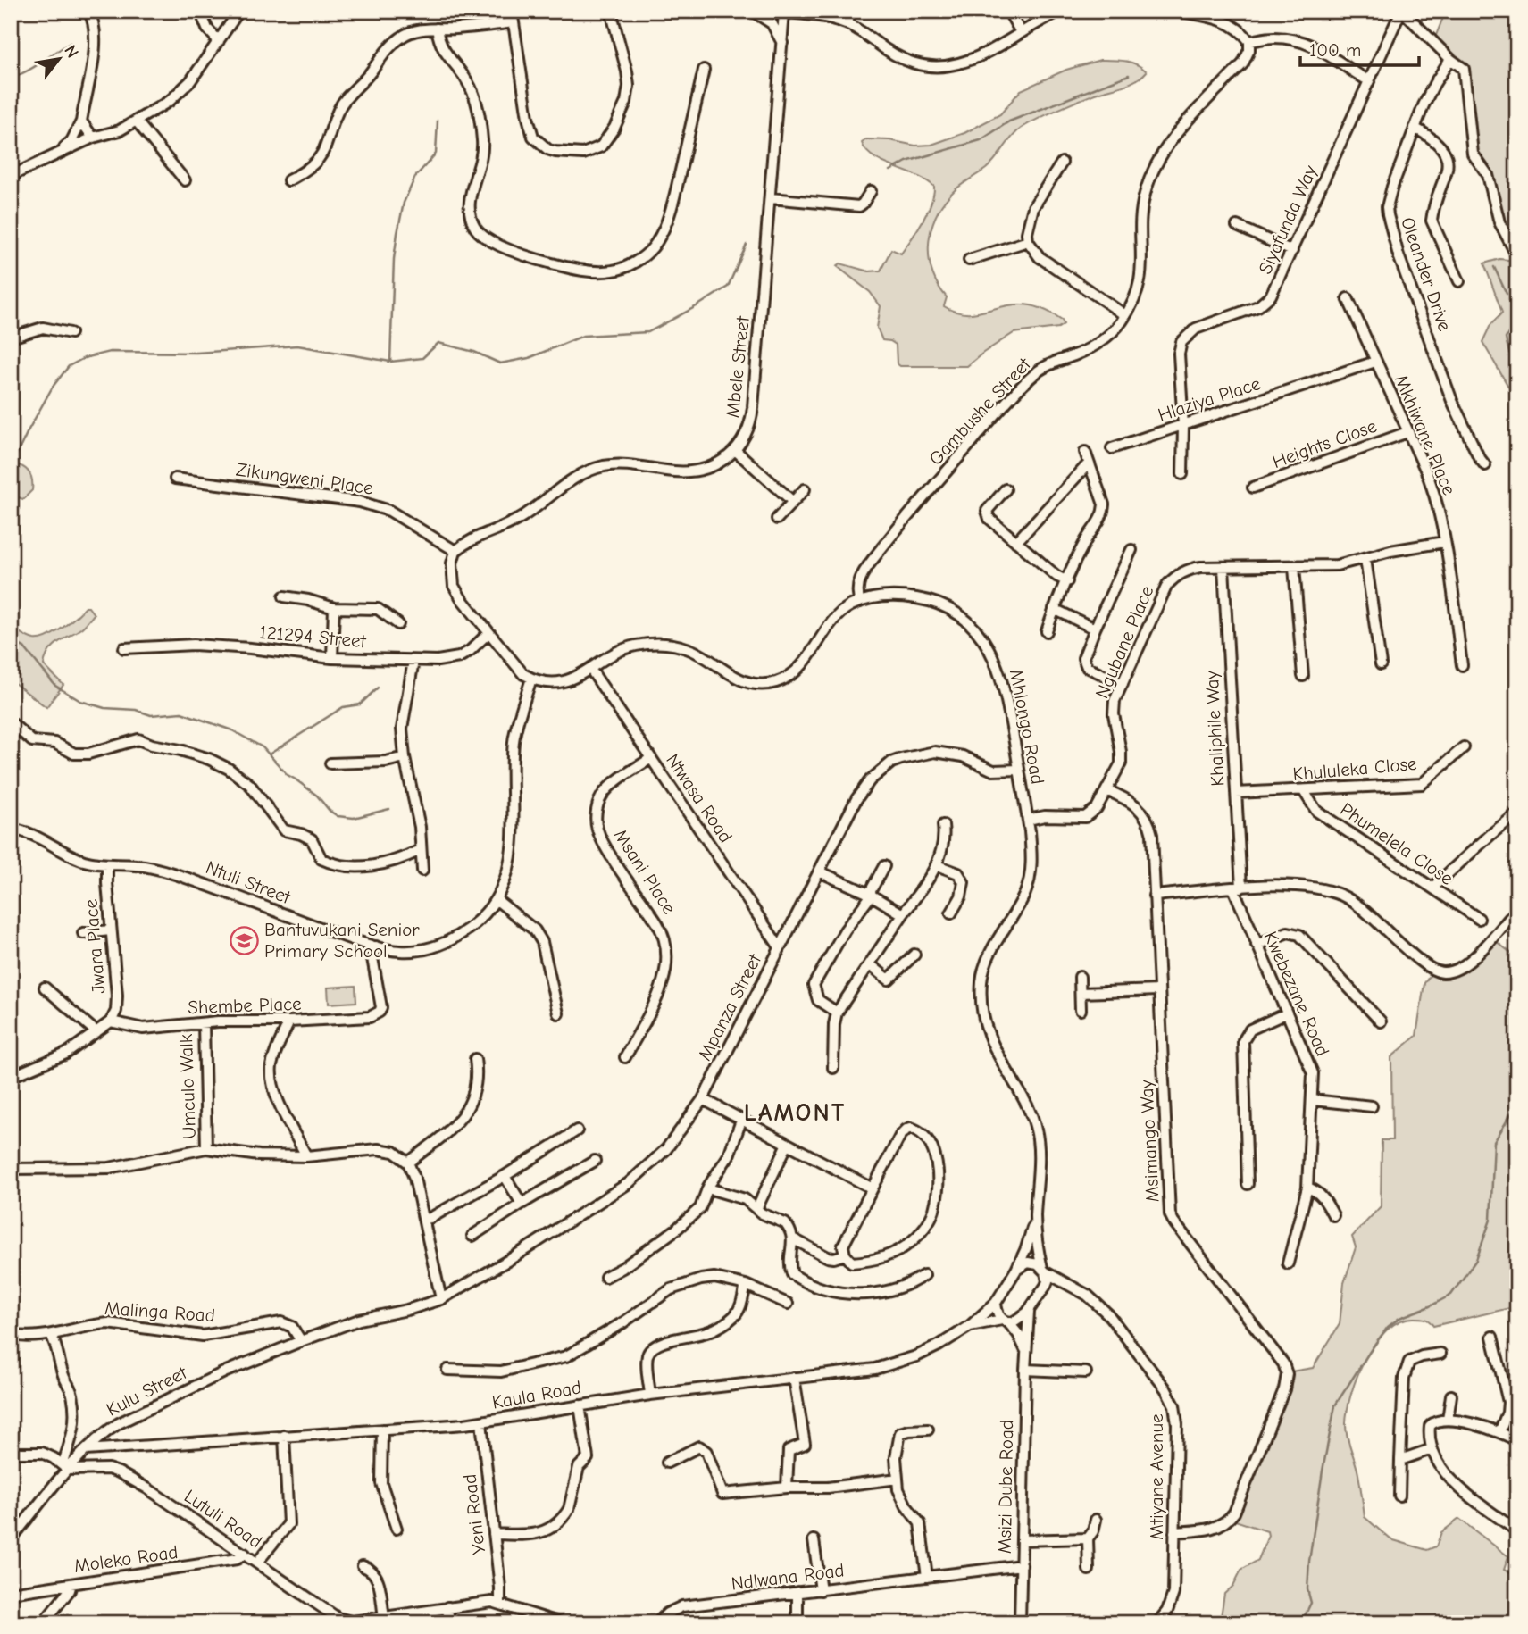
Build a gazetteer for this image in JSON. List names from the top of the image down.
{
  "streets": {
    "street": [
      "Siyafunda Way",
      "Oleander Drive",
      "Mbele Street",
      "Hlaziya Place",
      "Gambushe Street",
      "Mkhiwane Place",
      "Heights Close",
      "Zikungweni Place",
      "121294 Street",
      "Ngubane Place",
      "Mhlongo Road",
      "Khaliphile Way",
      "Khululeka Close",
      "Ntwasa Road",
      "Phumelela Close",
      "Msani Place",
      "Ntuli Street",
      "Jwara Place",
      "Kwebezane Road",
      "Shembe Place",
      "Mpanza Street",
      "Umculo Walk",
      "Msimango Way",
      "Malinga Road",
      "Kulu Street",
      "Kaula Road",
      "Mtiyane Avenue",
      "Msizi Dube Road",
      "Yeni Road",
      "Lutuli Road",
      "Moleko Road",
      "Ndlwana Road"
    ]
  },
  "crossings": [
    ["Siyafunda Way", "Hlaziya Place"],
    ["Hlaziya Place", "Mkhiwane Place"],
    ["Gambushe Street", "Mhlongo Road"],
    ["Mkhiwane Place", "Heights Close"],
    ["Mkhiwane Place", "Ngubane Place"],
    ["Ngubane Place", "Mhlongo Road"],
    ["Ngubane Place", "Khaliphile Way"],
    ["Ngubane Place", "Msimango Way"],
    ["Mhlongo Road", "Ntwasa Road"],
    ["Mhlongo Road", "Ntuli Street"],
    ["Mhlongo Road", "Mpanza Street"],
    ["Mhlongo Road", "Kaula Road"],
    ["Mhlongo Road", "Mtiyane Avenue"],
    ["Khaliphile Way", "Khululeka Close"],
    ["Khaliphile Way", "Kwebezane Road"],
    ["Khululeka Close", "Phumelela Close"],
    ["Ntwasa Road", "Msani Place"],
    ["Ntwasa Road", "Mpanza Street"],
    ["Ntuli Street", "Jwara Place"],
    ["Ntuli Street", "Shembe Place"],
    ["Jwara Place", "Shembe Place"],
    ["Shembe Place", "Umculo Walk"],
    ["Msimango Way", "Mtiyane Avenue"],
    ["Malinga Road", "Kulu Street"],
    ["Kulu Street", "Kaula Road"],
    ["Kulu Street", "Lutuli Road"],
    ["Kaula Road", "Yeni Road"],
    ["Msizi Dube Road", "Ndlwana Road"],
    ["Lutuli Road", "Moleko Road"]
  ],
  "districts": ["LAMONT"],
  "places": {
    "school or university": ["Bantuvukani Senior Primary School"]
  },
  "scale_bar": "100 m",
  "north": "top right"
}
